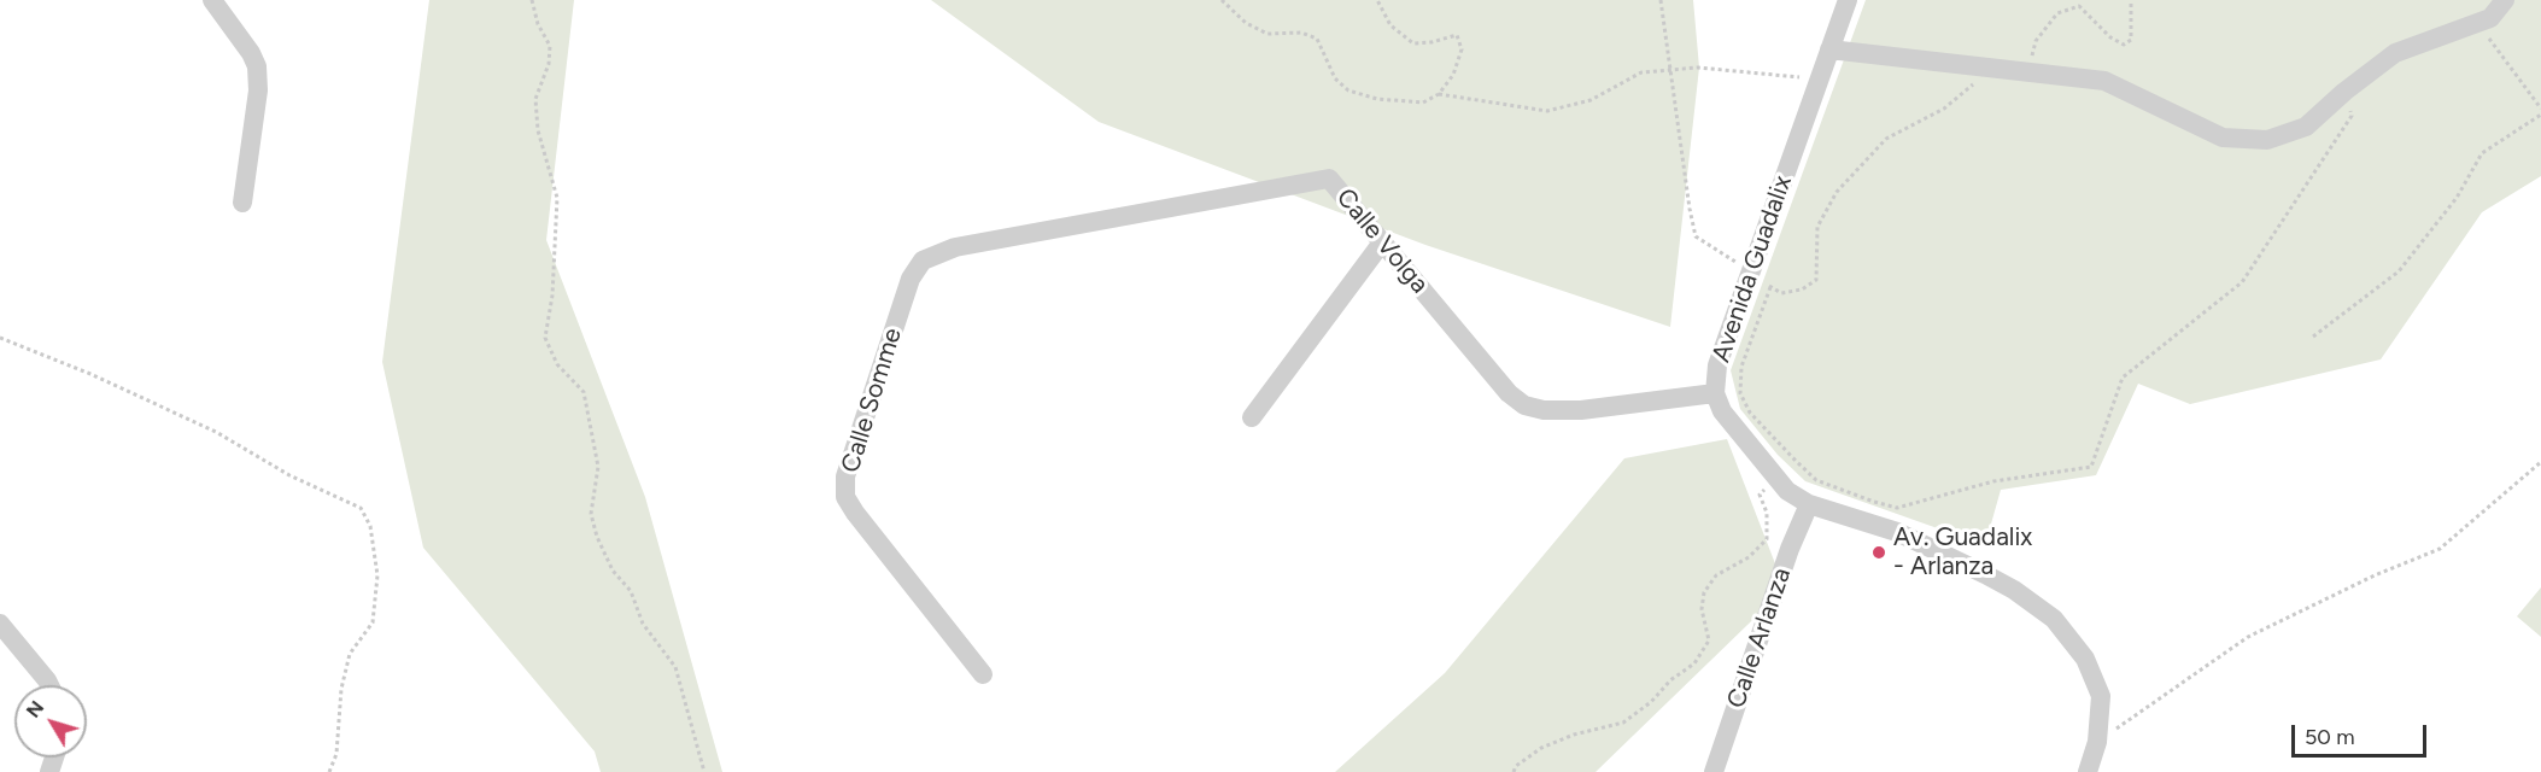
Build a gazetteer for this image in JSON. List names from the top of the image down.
{
  "streets": {
    "street": [
      "Calle Volga",
      "Avenida Guadalix",
      "Calle Somme",
      "Calle Arlanza"
    ]
  },
  "crossings": [
    ["Calle Volga", "Avenida Guadalix"],
    ["Calle Volga", "Calle Somme"],
    ["Avenida Guadalix", "Calle Arlanza"]
  ],
  "places": ["Av. Guadalix - Arlanza"],
  "scale_bar": "50 m",
  "north": "top left"
}
